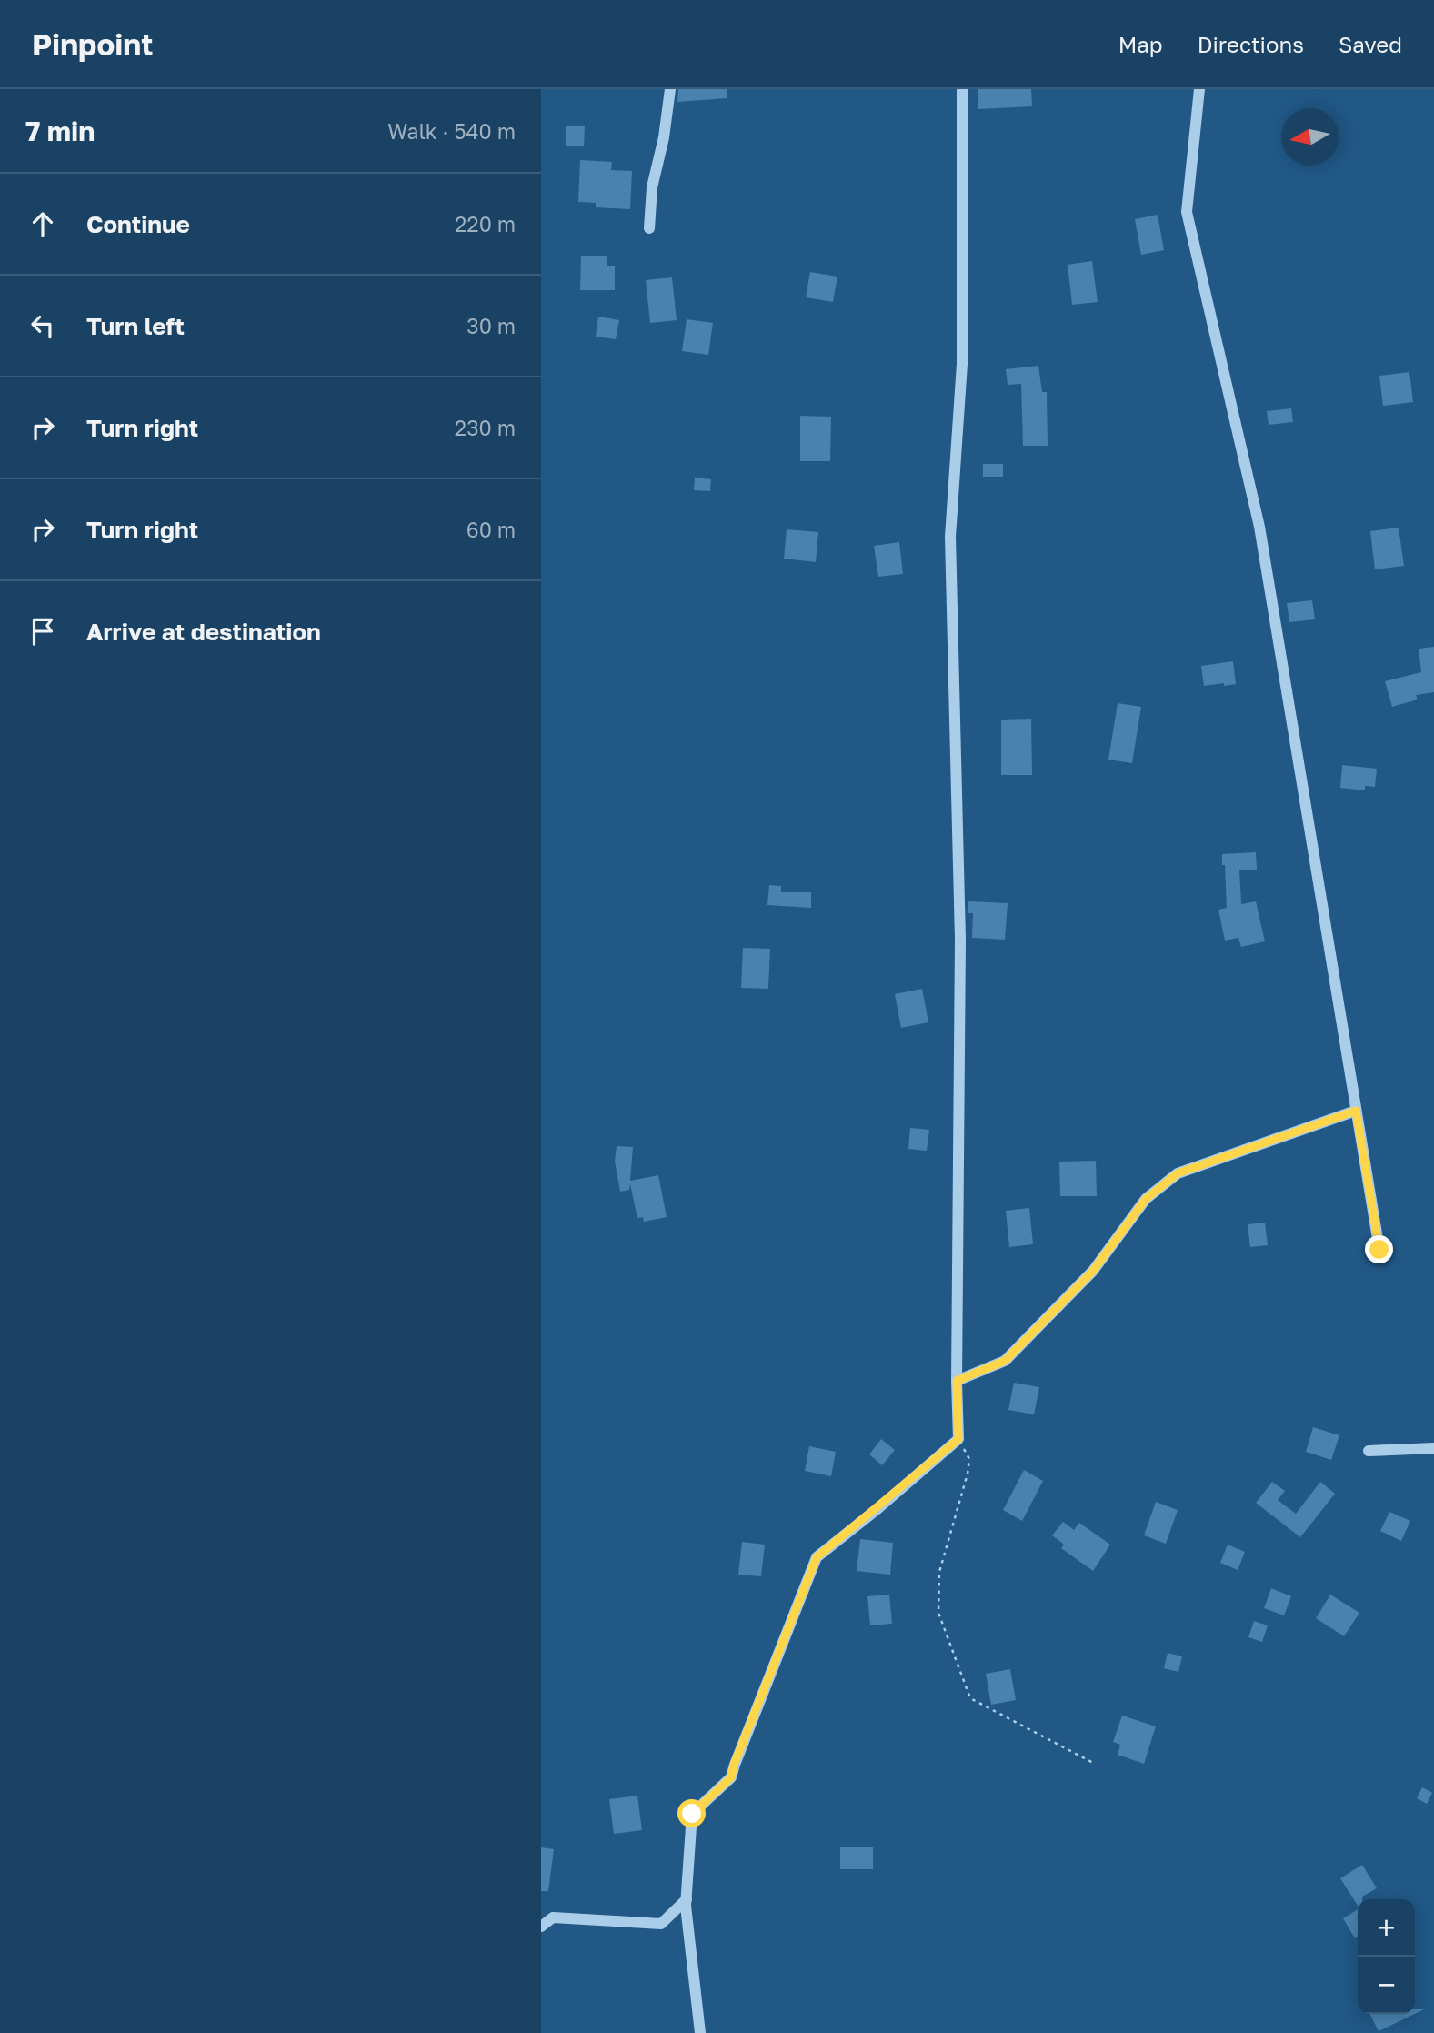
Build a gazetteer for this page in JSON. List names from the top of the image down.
{
  "north": "left",
  "page": {
    "header": "Pinpoint",
    "nav": ["Map", "Directions", "Saved"],
    "heading": ["7 min", "Walk · 540 m"],
    "list": [
      ["Continue", "220 m"],
      ["Turn left", "30 m"],
      ["Turn right", "230 m"],
      ["Turn right", "60 m"],
      "Arrive at destination"
    ],
    "map_buttons": ["+", "−"]
  }
}
